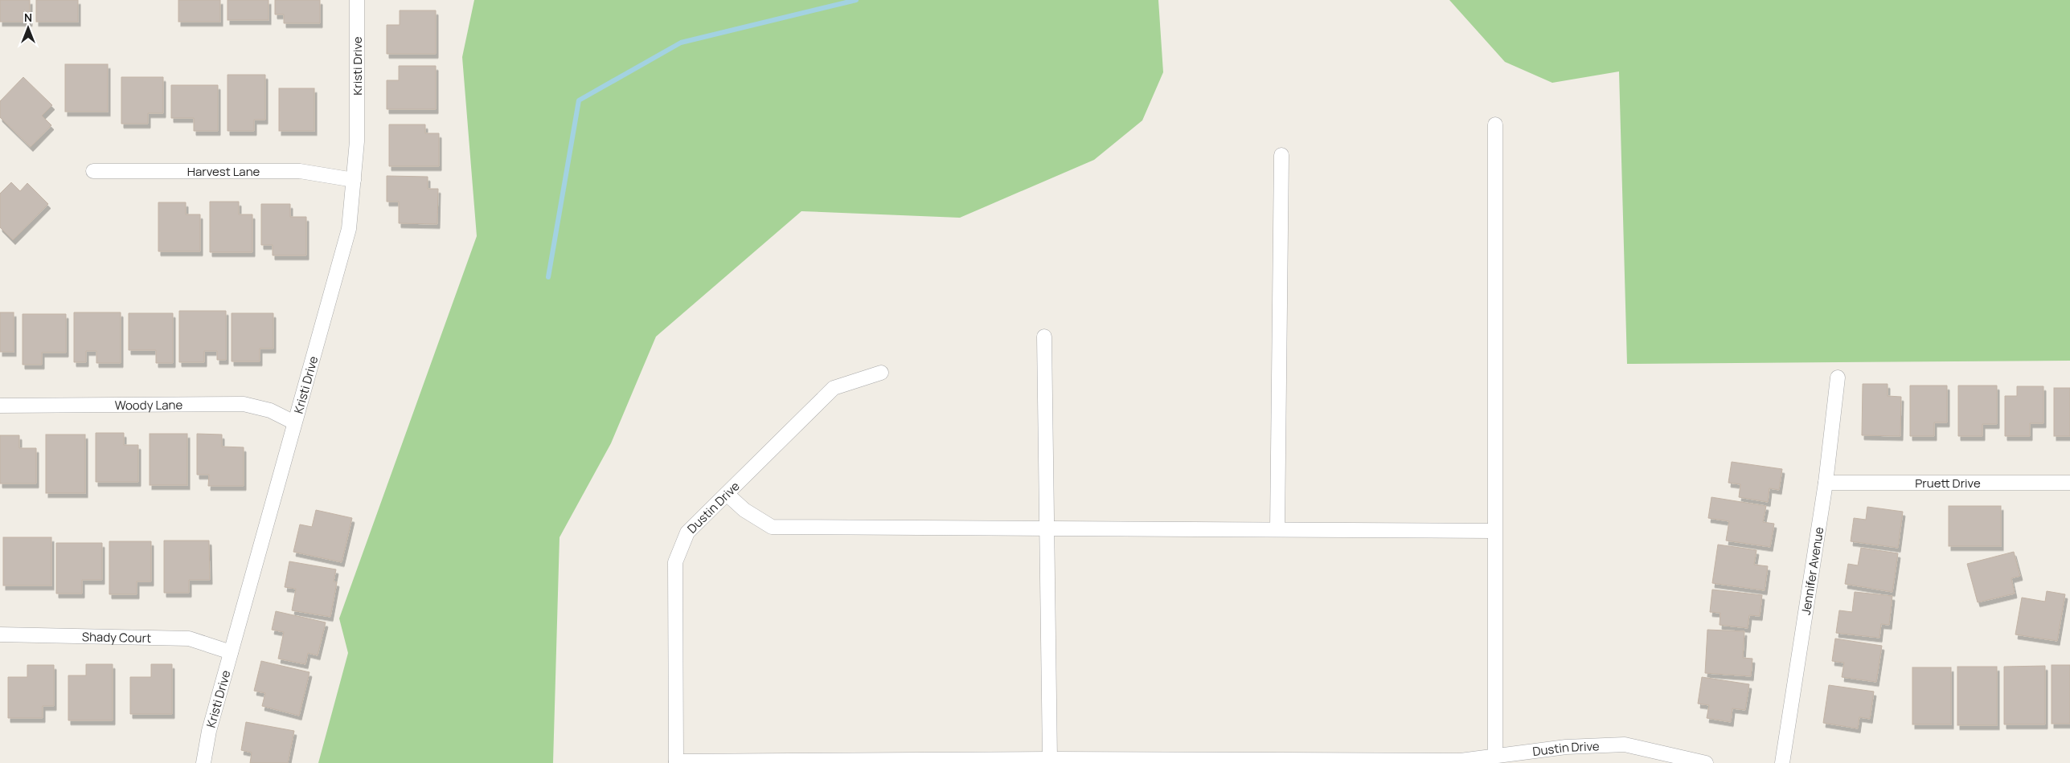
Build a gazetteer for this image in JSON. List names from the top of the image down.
{
  "streets": {
    "street": [
      "Kristi Drive",
      "Harvest Lane",
      "Woody Lane",
      "Pruett Drive",
      "Dustin Drive",
      "Jennifer Avenue",
      "Shady Court"
    ]
  },
  "crossings": [
    ["Kristi Drive", "Harvest Lane"],
    ["Kristi Drive", "Woody Lane"],
    ["Kristi Drive", "Shady Court"],
    ["Pruett Drive", "Jennifer Avenue"]
  ],
  "north": "top"
}
